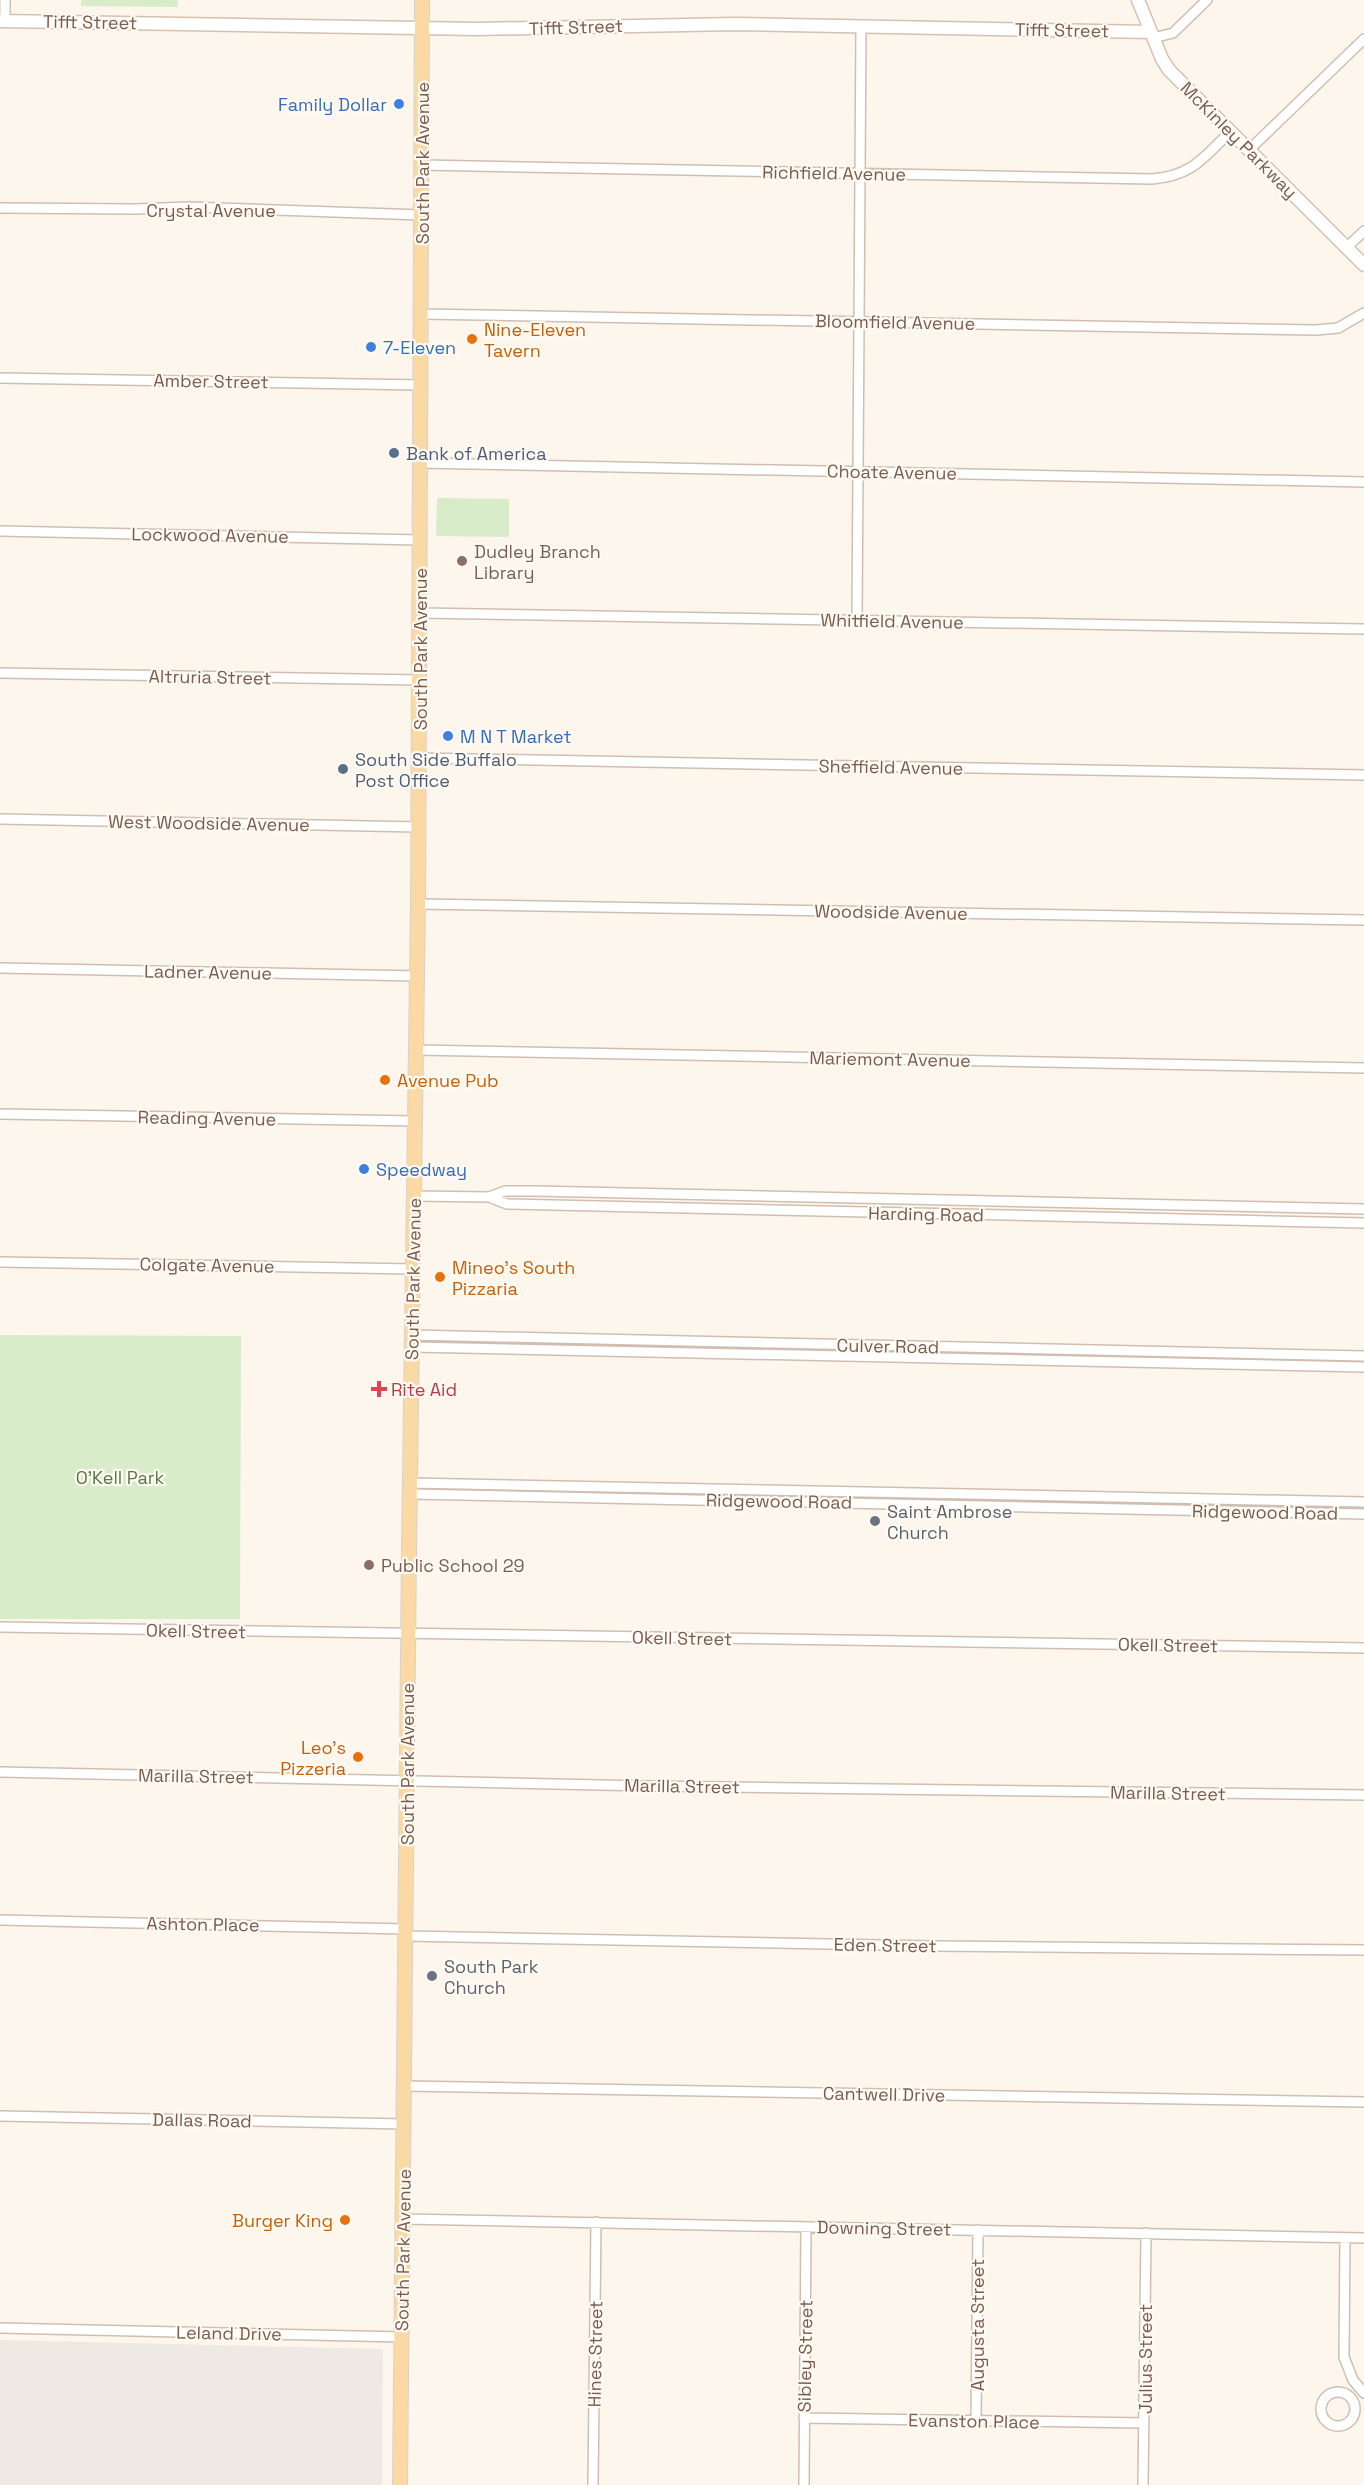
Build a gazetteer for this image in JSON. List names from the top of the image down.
{
  "streets": {
    "main road": ["South Park Avenue"],
    "street": [
      "Tifft Street",
      "McKinley Parkway",
      "Richfield Avenue",
      "Crystal Avenue",
      "Bloomfield Avenue",
      "Amber Street",
      "Choate Avenue",
      "Lockwood Avenue",
      "Whitfield Avenue",
      "Altruria Street",
      "Sheffield Avenue",
      "West Woodside Avenue",
      "Woodside Avenue",
      "Ladner Avenue",
      "Mariemont Avenue",
      "Reading Avenue",
      "Harding Road",
      "Colgate Avenue",
      "Culver Road",
      "Ridgewood Road",
      "Okell Street",
      "Marilla Street",
      "Ashton Place",
      "Eden Street",
      "Cantwell Drive",
      "Dallas Road",
      "Downing Street",
      "Augusta Street",
      "Leland Drive",
      "Hines Street",
      "Sibley Street",
      "Julius Street",
      "Evanston Place"
    ]
  },
  "crossings": [
    ["Tifft Street", "McKinley Parkway"],
    ["Tifft Street", "South Park Avenue"],
    ["McKinley Parkway", "Richfield Avenue"],
    ["South Park Avenue", "Richfield Avenue"],
    ["South Park Avenue", "Crystal Avenue"],
    ["South Park Avenue", "Bloomfield Avenue"],
    ["South Park Avenue", "Amber Street"],
    ["South Park Avenue", "Choate Avenue"],
    ["South Park Avenue", "Lockwood Avenue"],
    ["South Park Avenue", "Whitfield Avenue"],
    ["South Park Avenue", "Altruria Street"],
    ["South Park Avenue", "Sheffield Avenue"],
    ["South Park Avenue", "West Woodside Avenue"],
    ["South Park Avenue", "Woodside Avenue"],
    ["South Park Avenue", "Ladner Avenue"],
    ["South Park Avenue", "Mariemont Avenue"],
    ["South Park Avenue", "Reading Avenue"],
    ["South Park Avenue", "Harding Road"],
    ["South Park Avenue", "Colgate Avenue"],
    ["South Park Avenue", "Culver Road"],
    ["South Park Avenue", "Ridgewood Road"],
    ["South Park Avenue", "Okell Street"],
    ["South Park Avenue", "Marilla Street"],
    ["South Park Avenue", "Ashton Place"],
    ["South Park Avenue", "Eden Street"],
    ["South Park Avenue", "Cantwell Drive"],
    ["South Park Avenue", "Dallas Road"],
    ["South Park Avenue", "Downing Street"],
    ["South Park Avenue", "Leland Drive"],
    ["Ashton Place", "Eden Street"],
    ["Downing Street", "Augusta Street"],
    ["Downing Street", "Hines Street"],
    ["Downing Street", "Sibley Street"],
    ["Downing Street", "Julius Street"],
    ["Augusta Street", "Evanston Place"],
    ["Sibley Street", "Evanston Place"],
    ["Julius Street", "Evanston Place"]
  ],
  "parks": ["O'Kell Park"],
  "places": {
    "other": [
      "Family Dollar",
      "Nine-Eleven Tavern",
      "7-Eleven",
      "Bank of America",
      "Dudley Branch Library",
      "M N T Market",
      "South Side Buffalo Post Office",
      "Avenue Pub",
      "Speedway",
      "Mineo's South Pizzaria",
      "Saint Ambrose Church",
      "Public School 29",
      "Leo's Pizzeria",
      "South Park Church",
      "Burger King"
    ],
    "health": ["Rite Aid"]
  }
}
